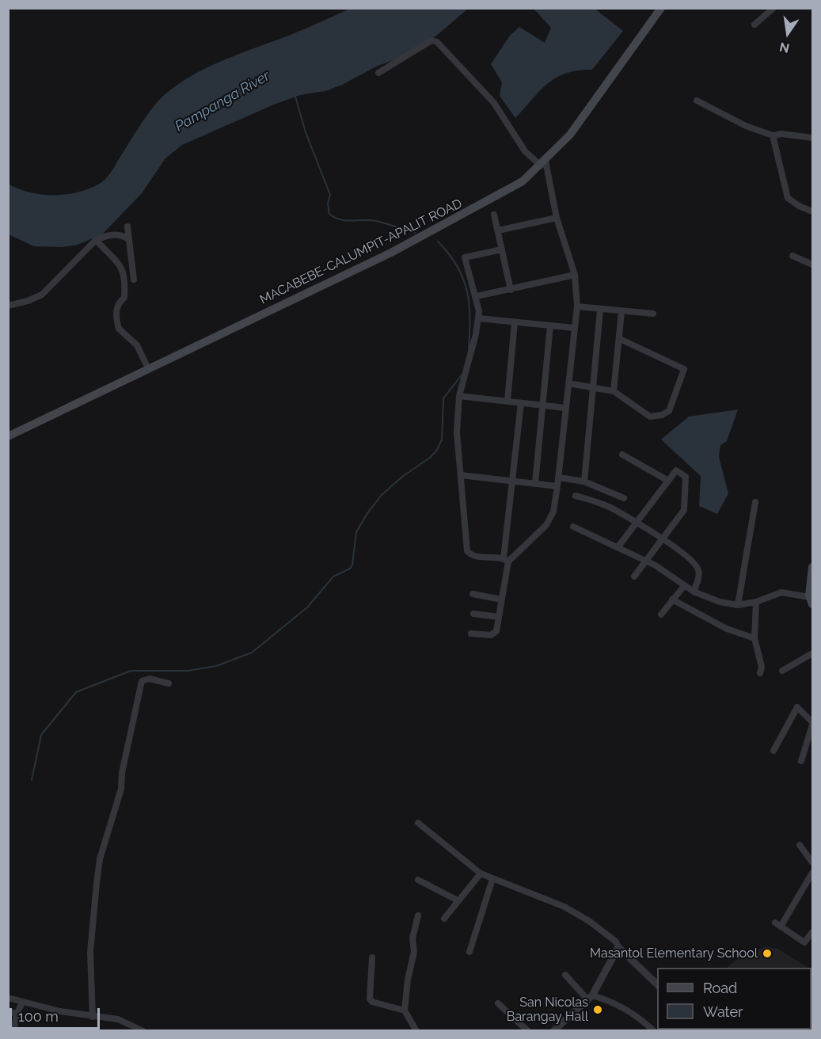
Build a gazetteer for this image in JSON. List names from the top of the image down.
{
  "streets": {
    "main road": ["MACABEBE-CALUMPIT-APALIT ROAD"]
  },
  "water": ["Pampanga River"],
  "places": ["Masantol Elementary School", "San Nicolas Barangay Hall"],
  "legend": ["Road", "Water"],
  "scale_bar": "100 m",
  "north": "bottom"
}
